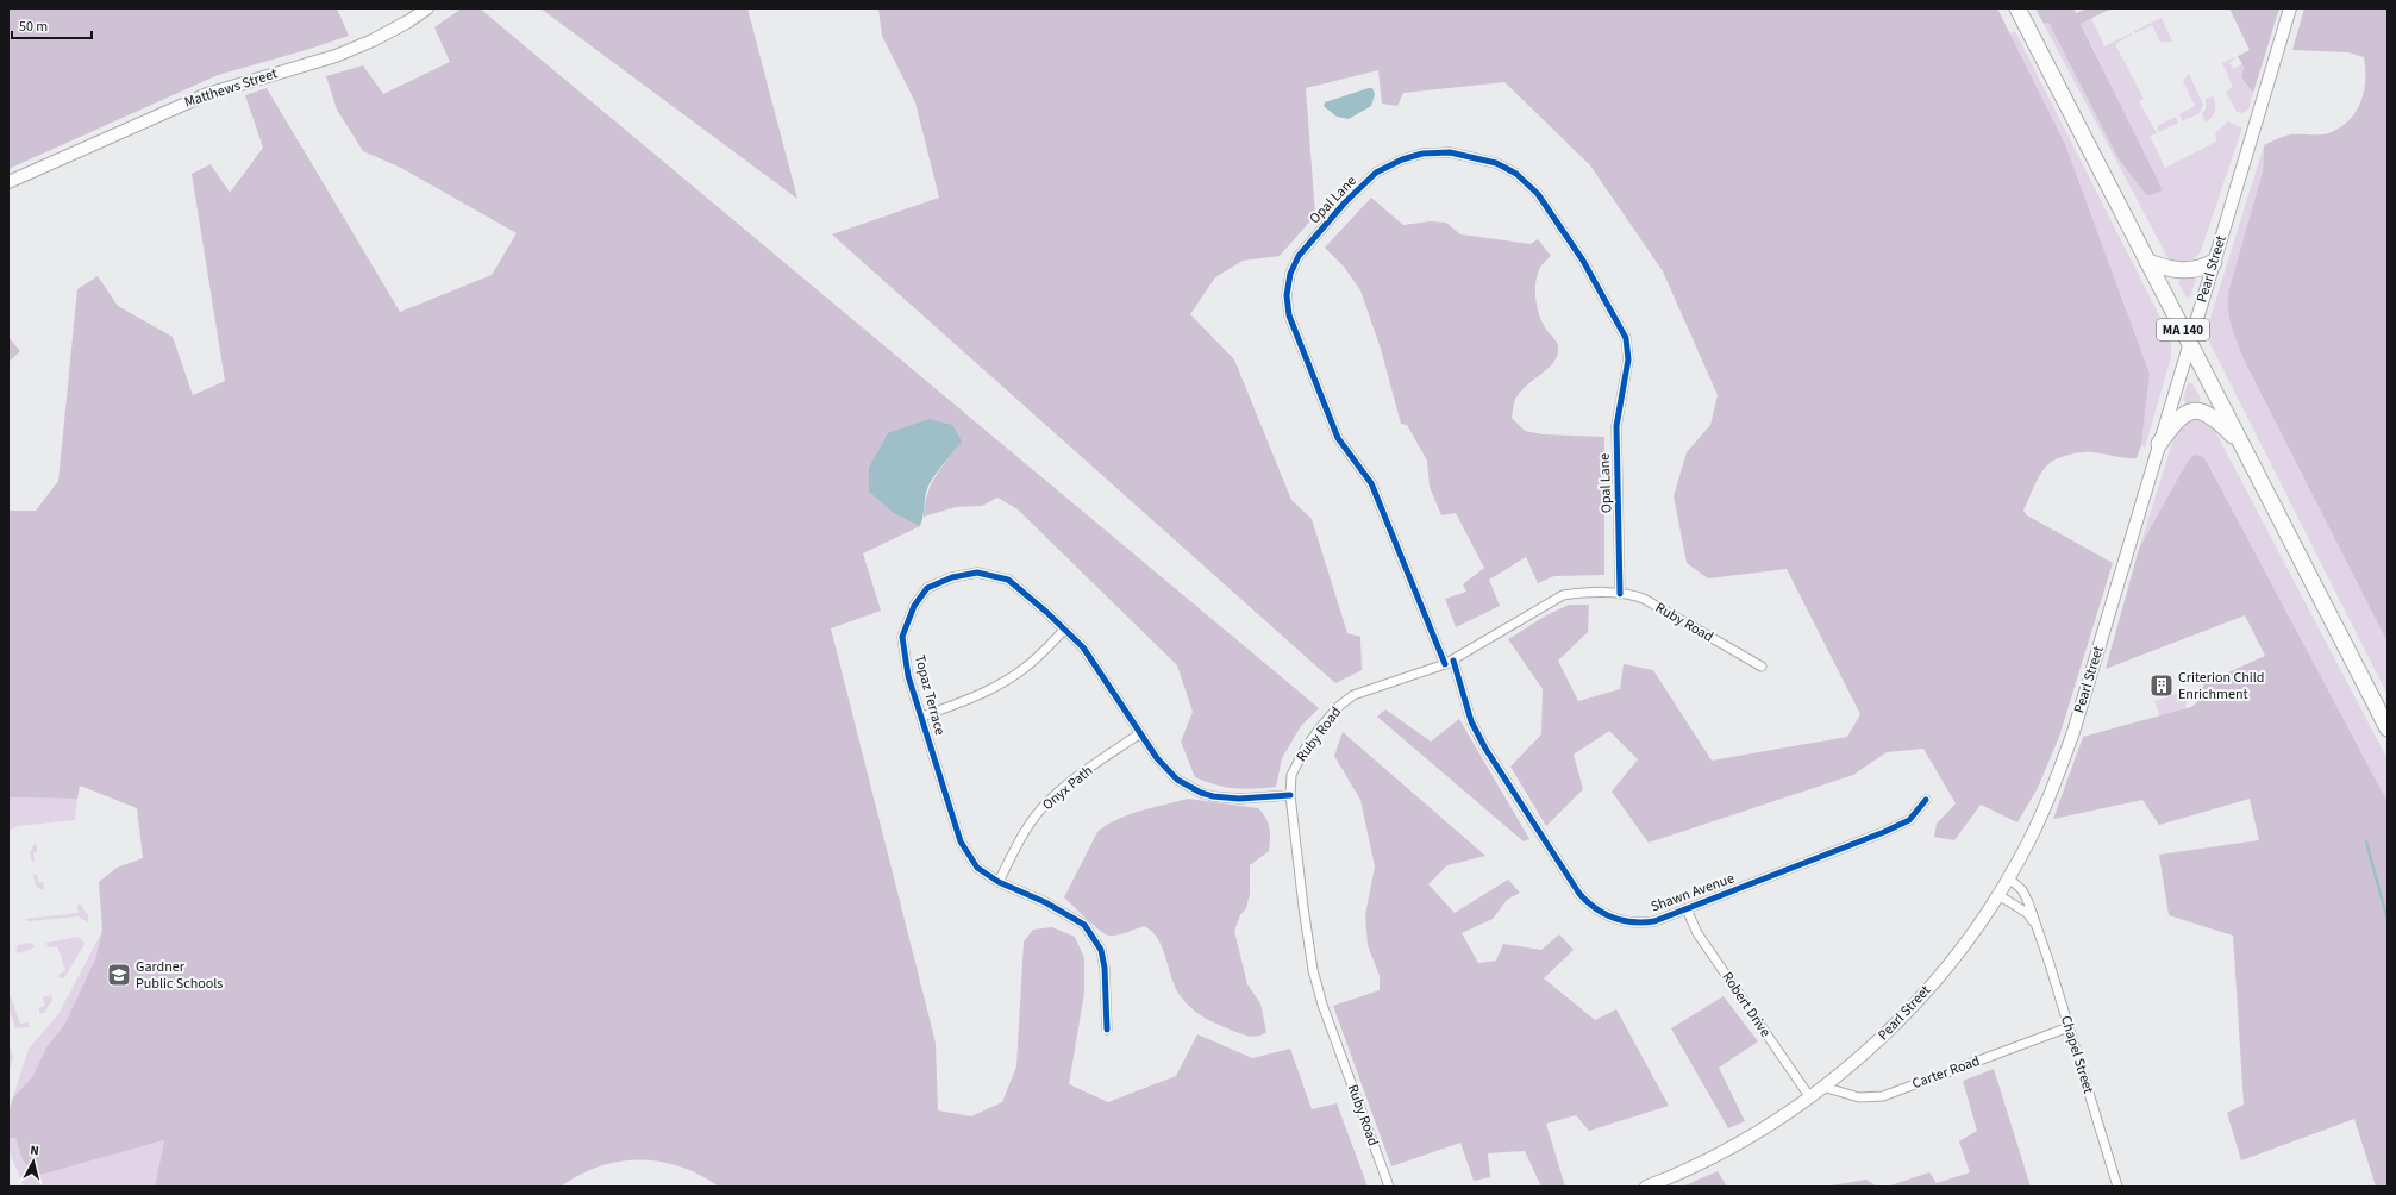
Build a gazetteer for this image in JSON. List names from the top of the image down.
{
  "streets": {
    "highway": ["MA 140"],
    "main road": ["Matthews Street", "Pearl Street"],
    "street": [
      "Opal Lane",
      "Ruby Road",
      "Topaz Terrace",
      "Onyx Path",
      "Shawn Avenue",
      "Robert Drive",
      "Chapel Street",
      "Carter Road"
    ]
  },
  "crossings": [
    ["Opal Lane", "Ruby Road"],
    ["Opal Lane", "Shawn Avenue"],
    ["Pearl Street", "MA 140"],
    ["Pearl Street", "Robert Drive"],
    ["Pearl Street", "Chapel Street"],
    ["Pearl Street", "Carter Road"],
    ["Ruby Road", "Topaz Terrace"],
    ["Ruby Road", "Shawn Avenue"],
    ["Topaz Terrace", "Onyx Path"],
    ["Shawn Avenue", "Robert Drive"],
    ["Chapel Street", "Carter Road"]
  ],
  "places": {
    "building": ["Criterion Child Enrichment"],
    "school or university": ["Gardner Public Schools"]
  },
  "scale_bar": "50 m",
  "north": "top"
}
